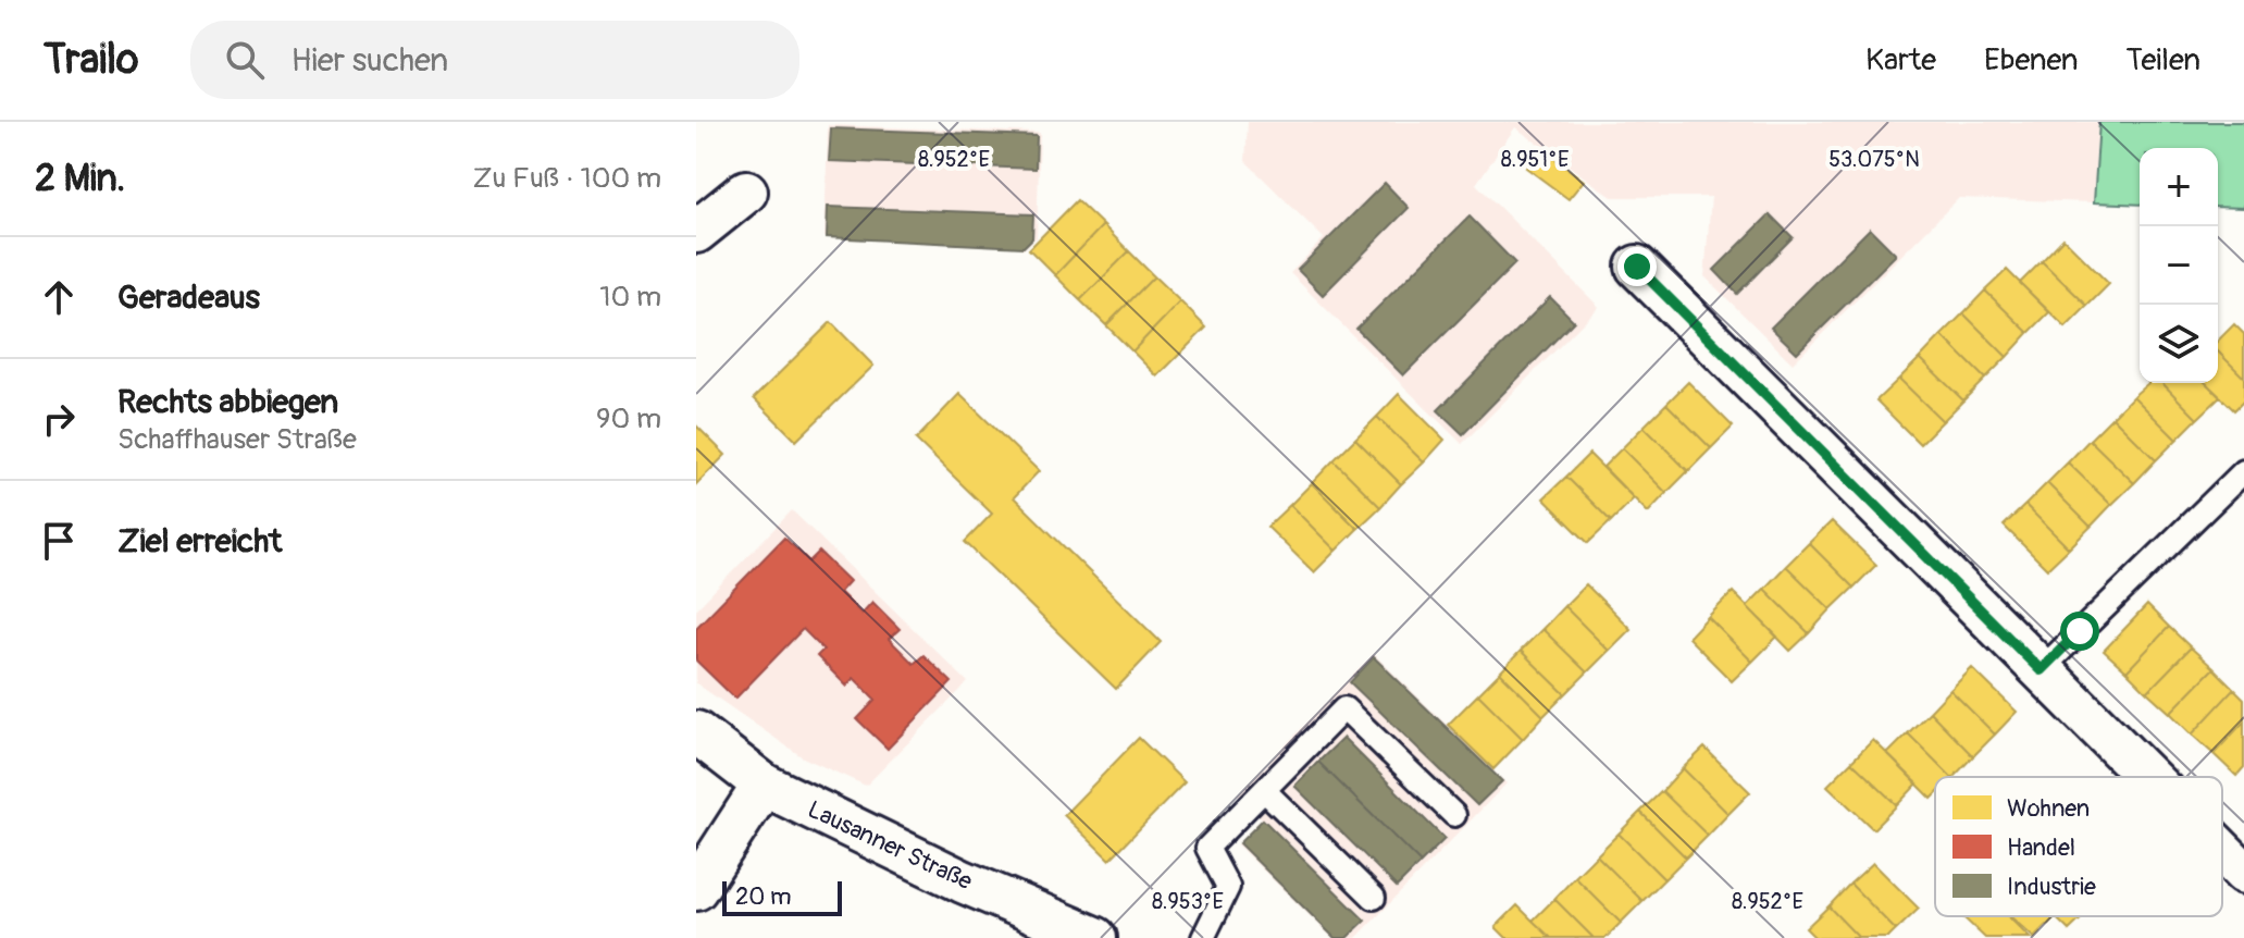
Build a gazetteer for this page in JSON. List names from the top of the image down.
{
  "streets": {
    "street": ["Lausanner Straße"]
  },
  "legend": ["Wohnen", "Handel", "Industrie"],
  "scale_bar": "20 m",
  "page": {
    "header": "Trailo",
    "search": "Hier suchen",
    "nav": ["Karte", "Ebenen", "Teilen"],
    "heading": ["2 Min.", "Zu Fuß · 100 m"],
    "map_buttons": ["+", "−"],
    "list": [
      ["Geradeaus", "10 m"],
      ["Rechts abbiegen", "Schaffhauser Straße", "90 m"],
      "Ziel erreicht"
    ],
    "scale": "20 m"
  },
  "coordinates": [
    "8.952°E",
    "8.951°E",
    "53.075°N",
    "8.953°E"
  ]
}
